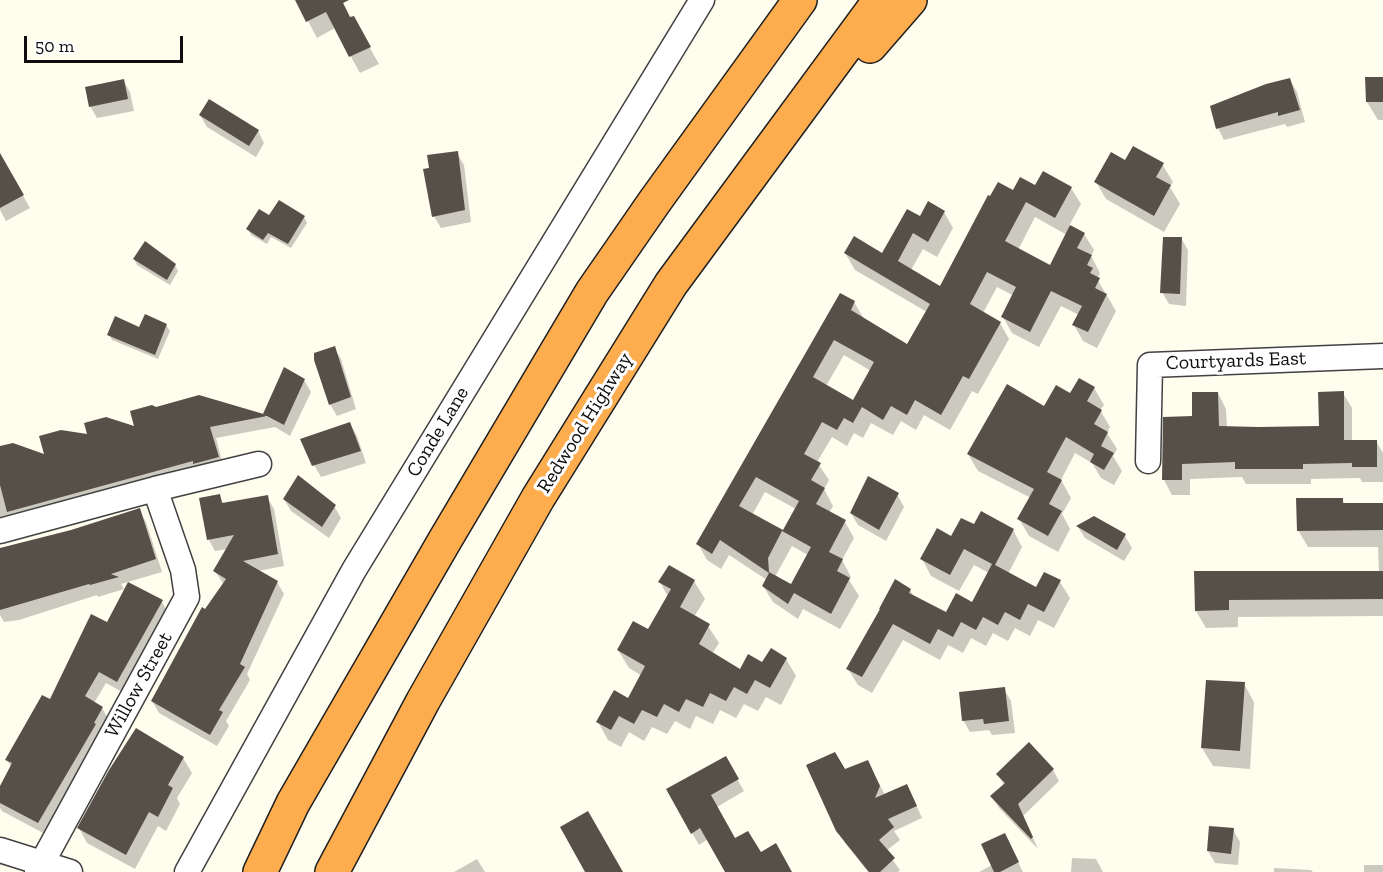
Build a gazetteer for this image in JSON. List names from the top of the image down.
{
  "streets": {
    "highway": ["Redwood Highway"],
    "street": ["Courtyards East", "Conde Lane", "Willow Street"]
  },
  "scale_bar": "50 m"
}
